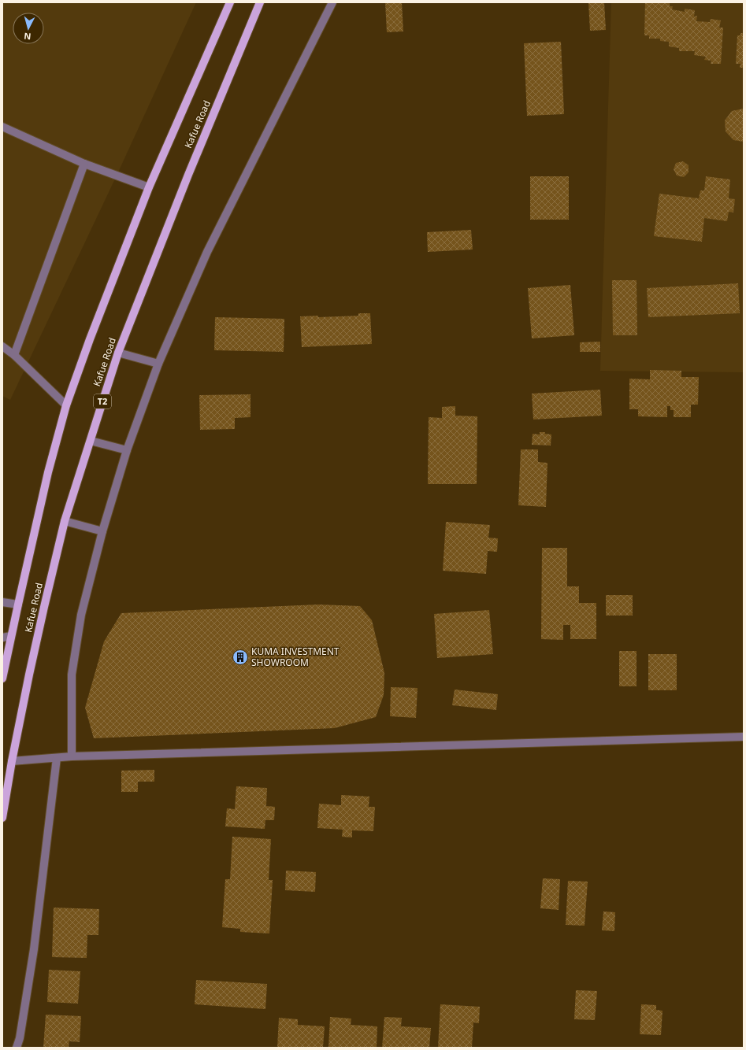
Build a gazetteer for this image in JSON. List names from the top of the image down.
{
  "streets": {
    "main road": ["Kafue Road", "T2"]
  },
  "places": {
    "building": ["KUMA INVESTMENT SHOWROOM"]
  },
  "north": "bottom"
}
